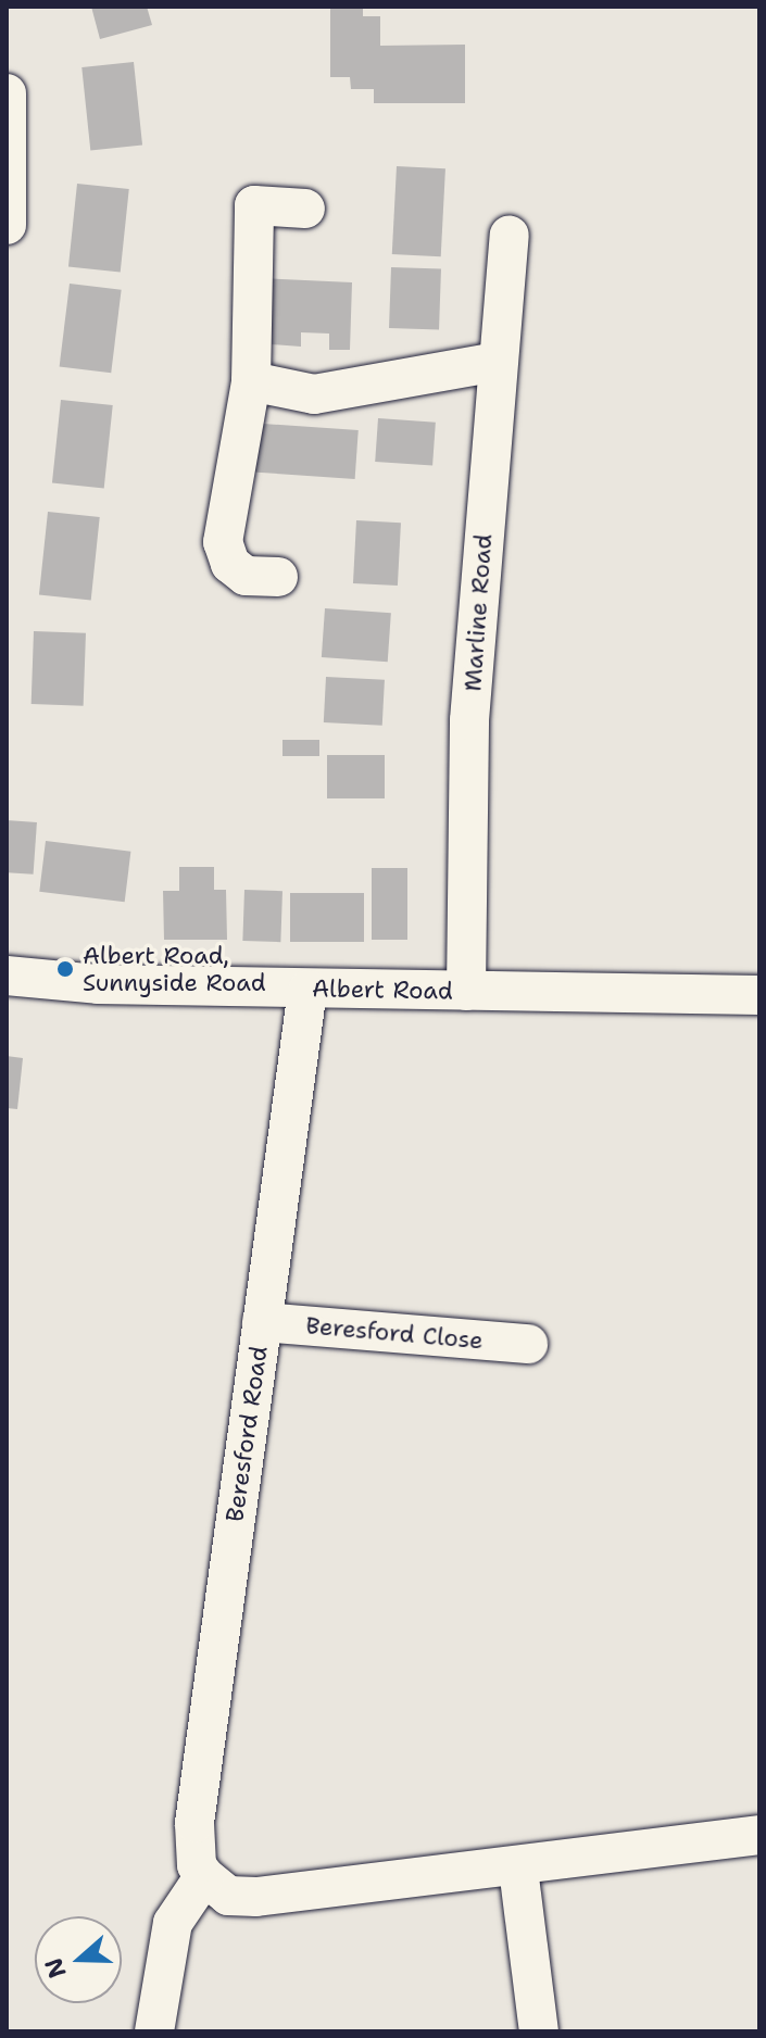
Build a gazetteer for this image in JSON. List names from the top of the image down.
{
  "streets": {
    "street": [
      "Marline Road",
      "Albert Road",
      "Beresford Close",
      "Beresford Road"
    ]
  },
  "crossings": [
    ["Marline Road", "Albert Road"],
    ["Albert Road", "Beresford Road"],
    ["Beresford Close", "Beresford Road"]
  ],
  "places": ["Albert Road, Sunnyside Road"],
  "north": "left"
}
